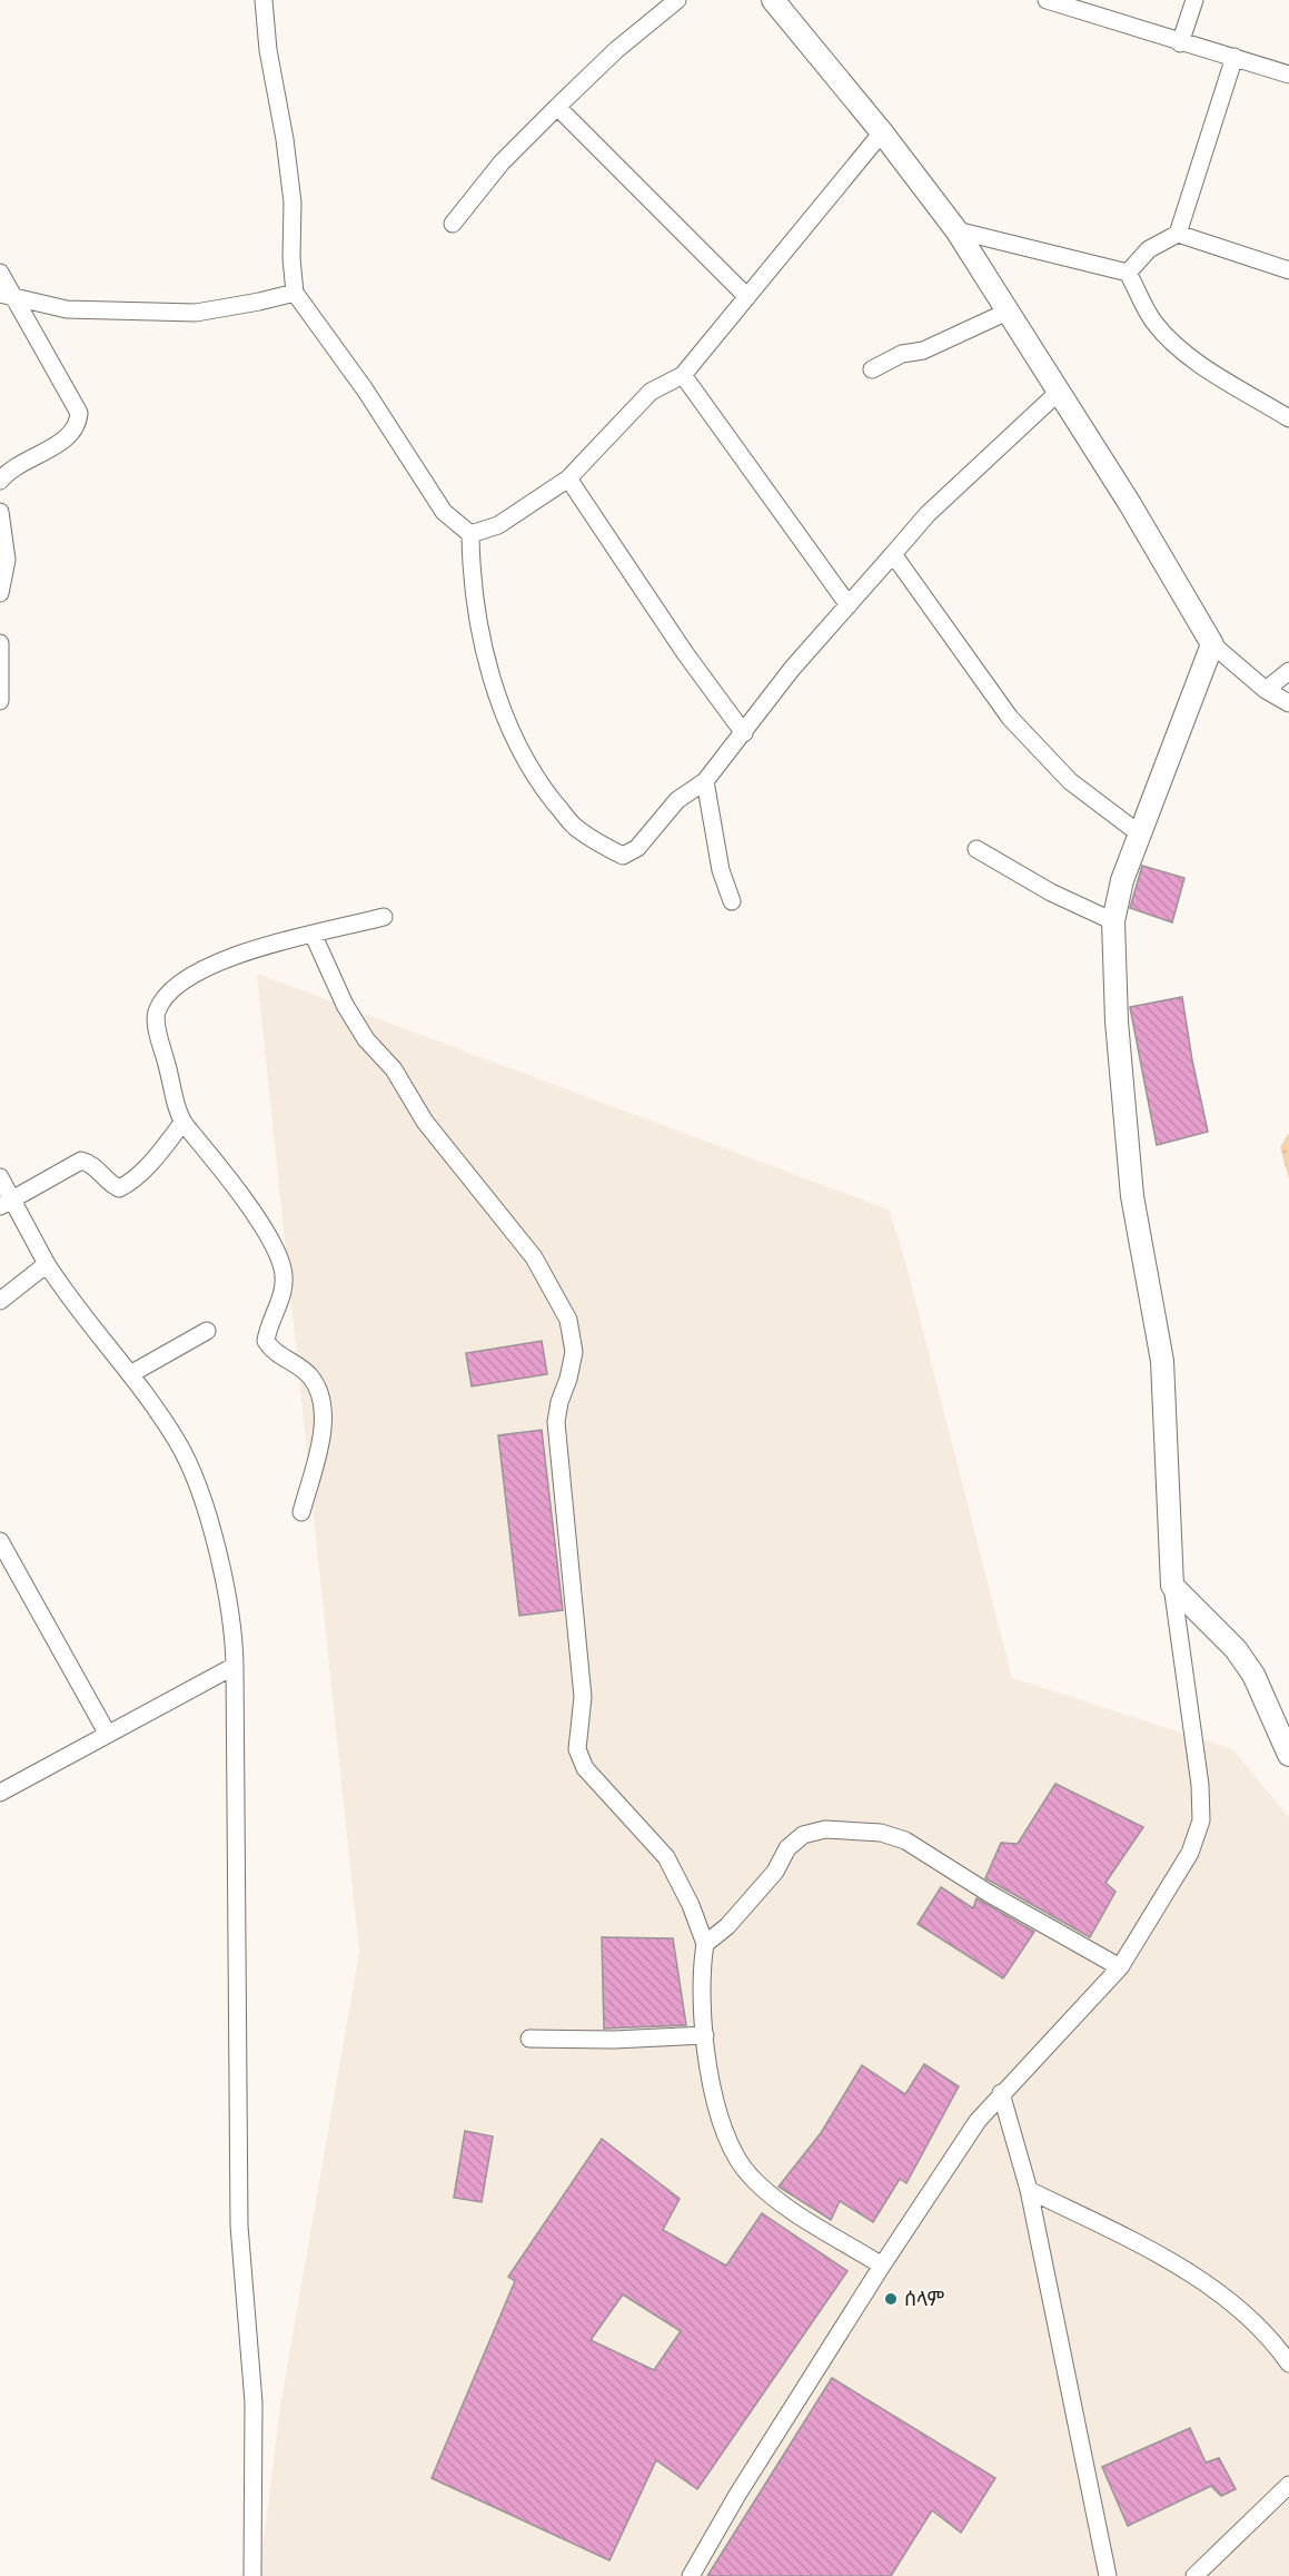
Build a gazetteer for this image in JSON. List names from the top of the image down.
{
  "places": ["ሰላም"]
}
